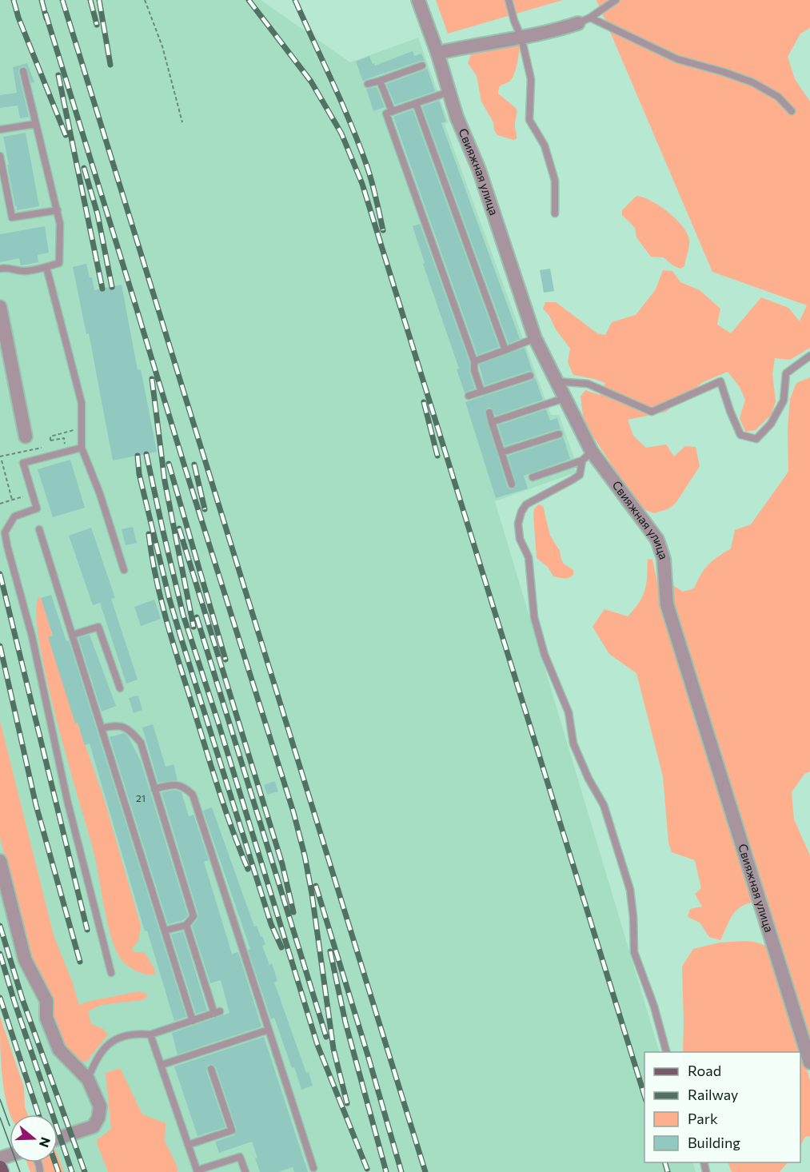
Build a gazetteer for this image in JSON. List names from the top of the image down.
{
  "streets": {
    "street": ["Свияжная улица"]
  },
  "house_numbers": ["21"],
  "legend": [
    "Road",
    "Railway",
    "Park",
    "Building"
  ],
  "north": "right"
}
